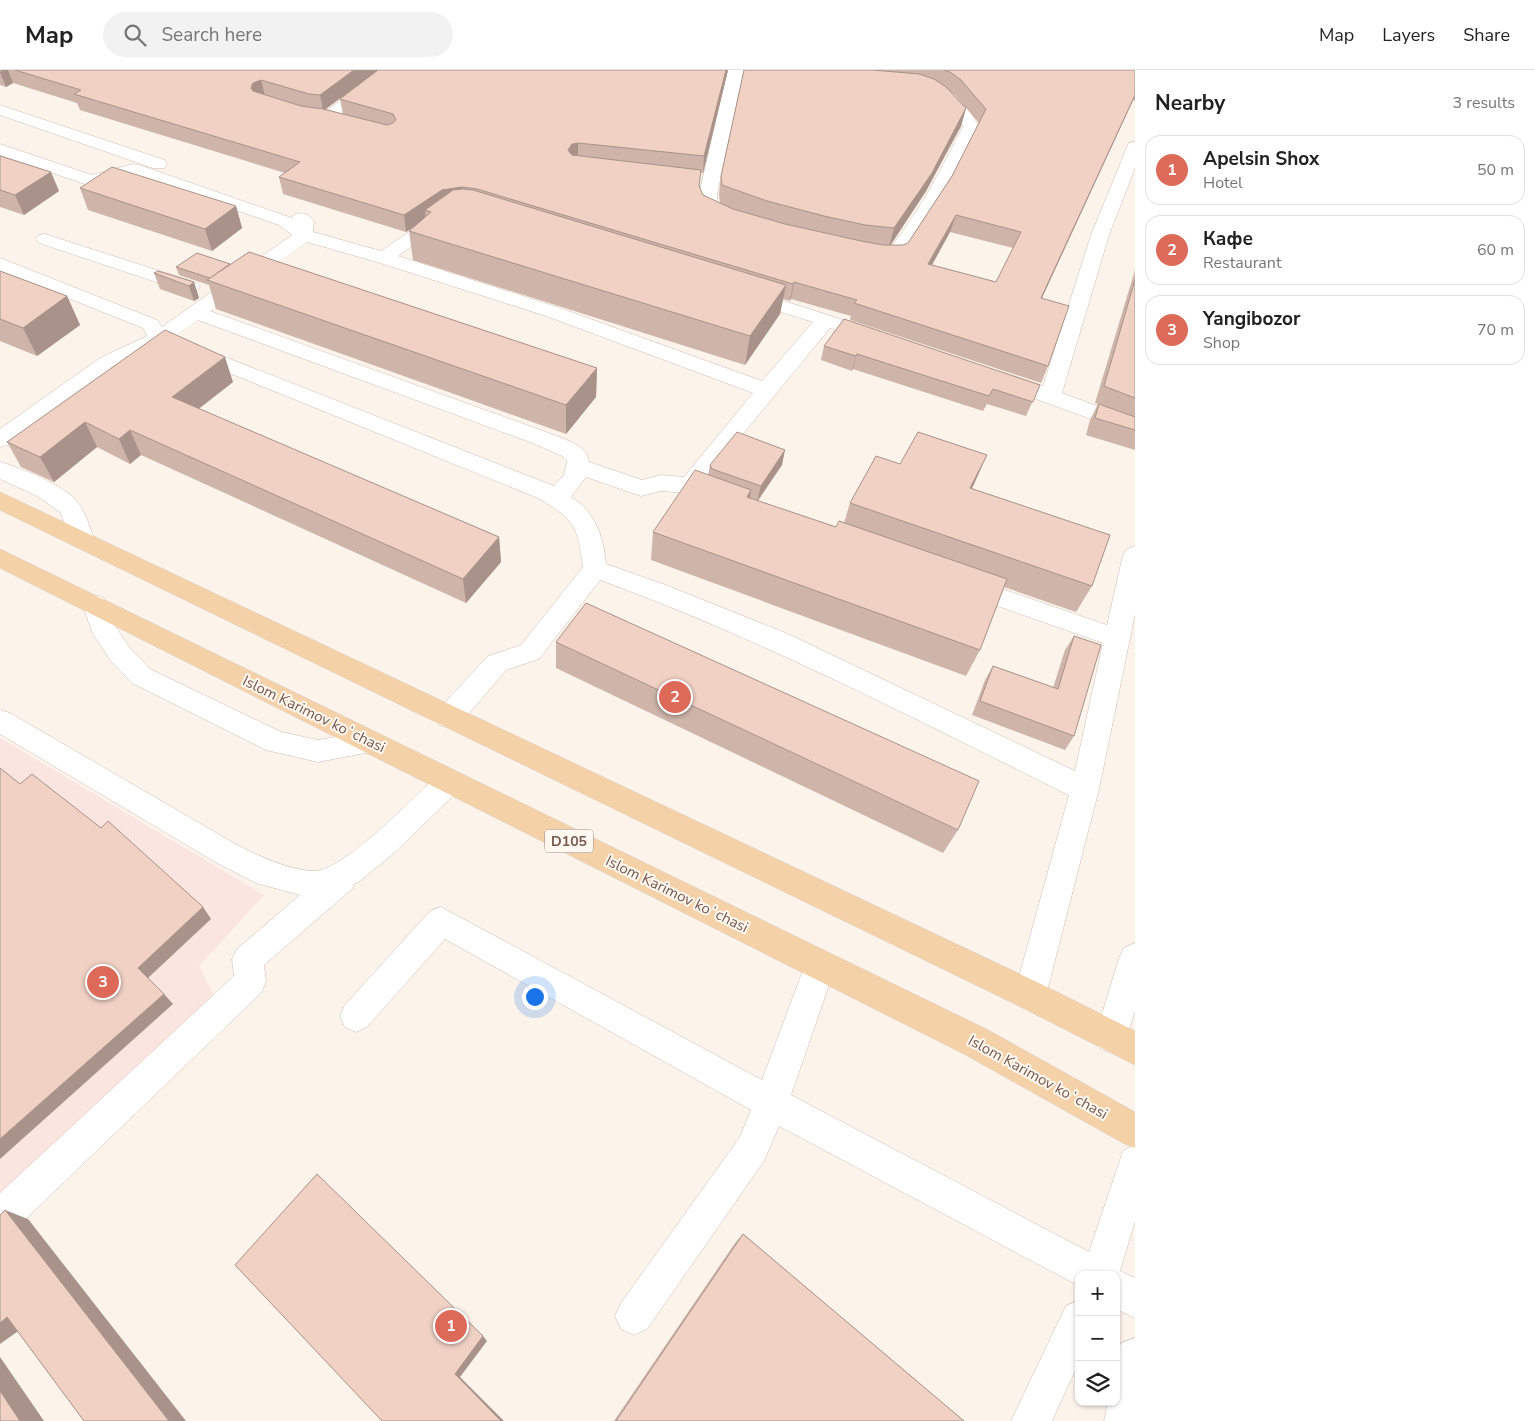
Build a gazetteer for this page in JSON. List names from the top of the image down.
{
  "streets": {
    "main road": ["Islom Karimov koʻchasi", "D105"]
  },
  "page": {
    "header": "Map",
    "search": "Search here",
    "nav": ["Map", "Layers", "Share"],
    "heading": ["Nearby", "3 results"],
    "list": [
      {
        "mark": "1",
        "name": "Apelsin Shox",
        "note": "Hotel",
        "value": "50 m"
      },
      {
        "mark": "2",
        "name": "Кафе",
        "note": "Restaurant",
        "value": "60 m"
      },
      {
        "mark": "3",
        "name": "Yangibozor",
        "note": "Shop",
        "value": "70 m"
      }
    ],
    "pins": ["2", "3", "1"],
    "map_buttons": ["+", "−"]
  }
}
